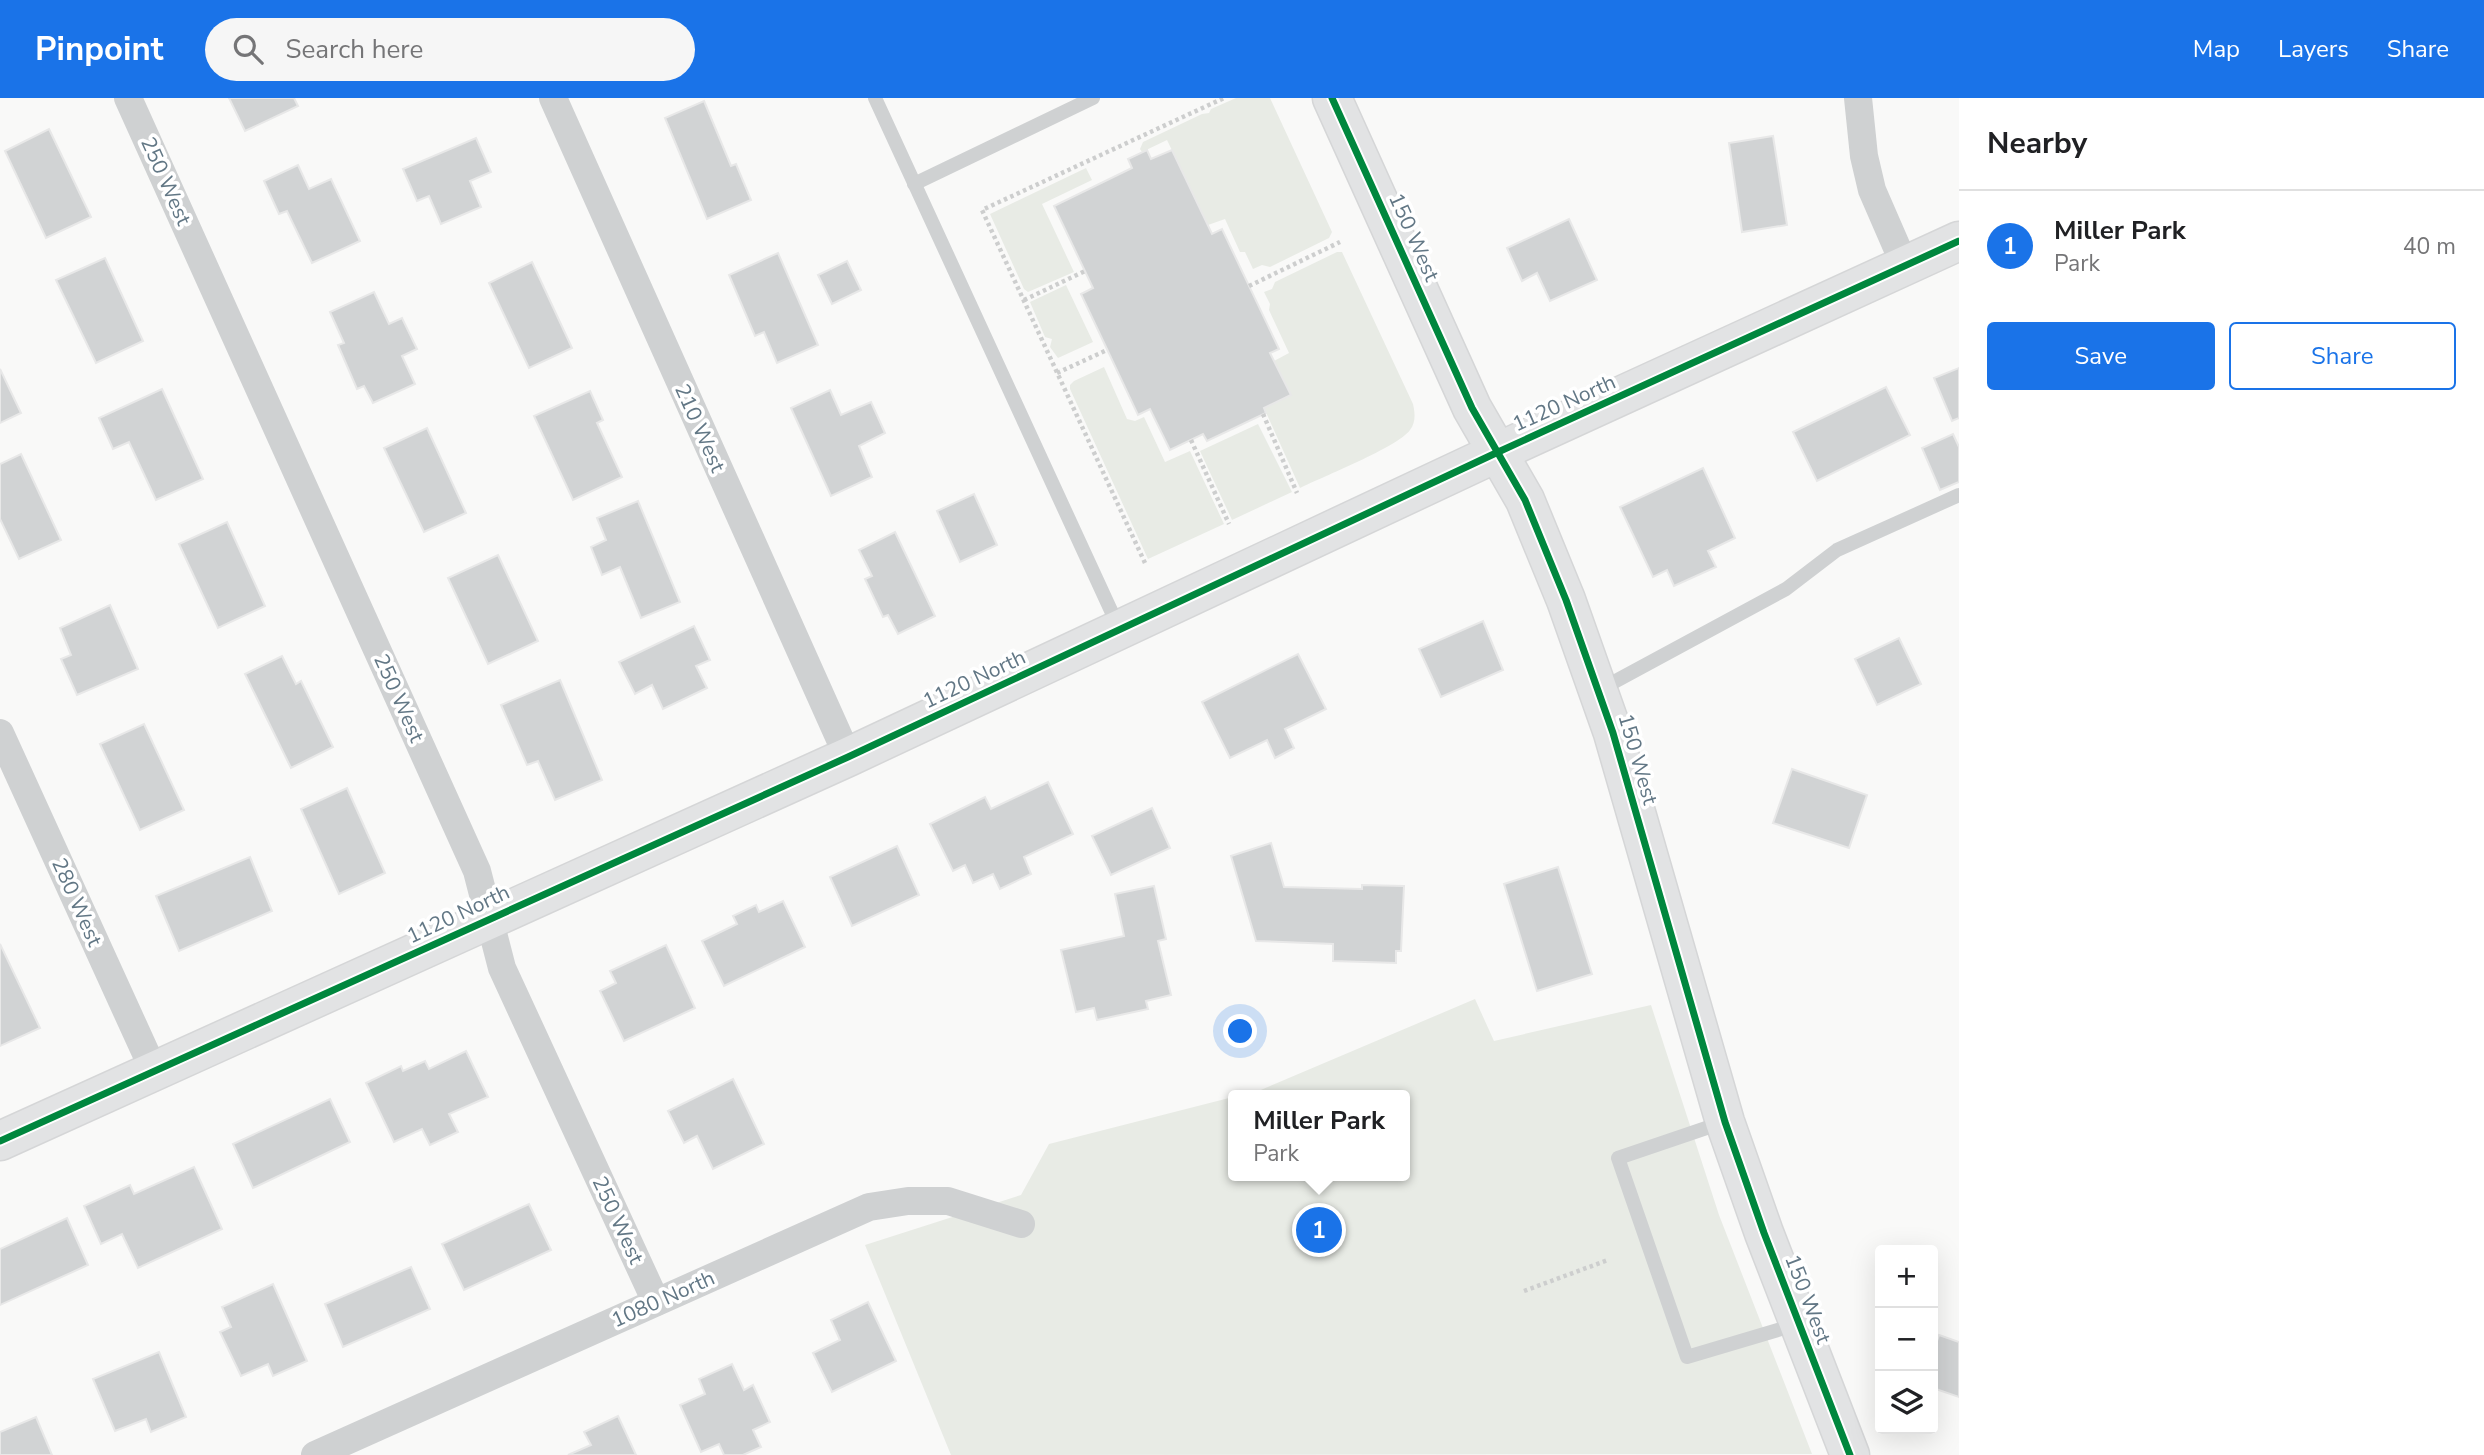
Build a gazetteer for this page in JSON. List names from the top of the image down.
{
  "streets": {
    "street": [
      "250 West",
      "150 West",
      "1120 North",
      "210 West",
      "280 West",
      "1080 North"
    ]
  },
  "crossings": [
    ["250 West", "1120 North"],
    ["250 West", "1080 North"],
    ["150 West", "1120 North"],
    ["1120 North", "210 West"],
    ["1120 North", "280 West"]
  ],
  "page": {
    "header": "Pinpoint",
    "search": "Search here",
    "nav": ["Map", "Layers", "Share"],
    "heading": "Nearby",
    "list": [
      {
        "mark": "1",
        "name": "Miller Park",
        "note": "Park",
        "value": "40 m"
      }
    ],
    "buttons": ["Save", "Share"],
    "popup": ["Miller Park", "Park"],
    "pins": "1",
    "map_buttons": ["+", "−"]
  }
}
